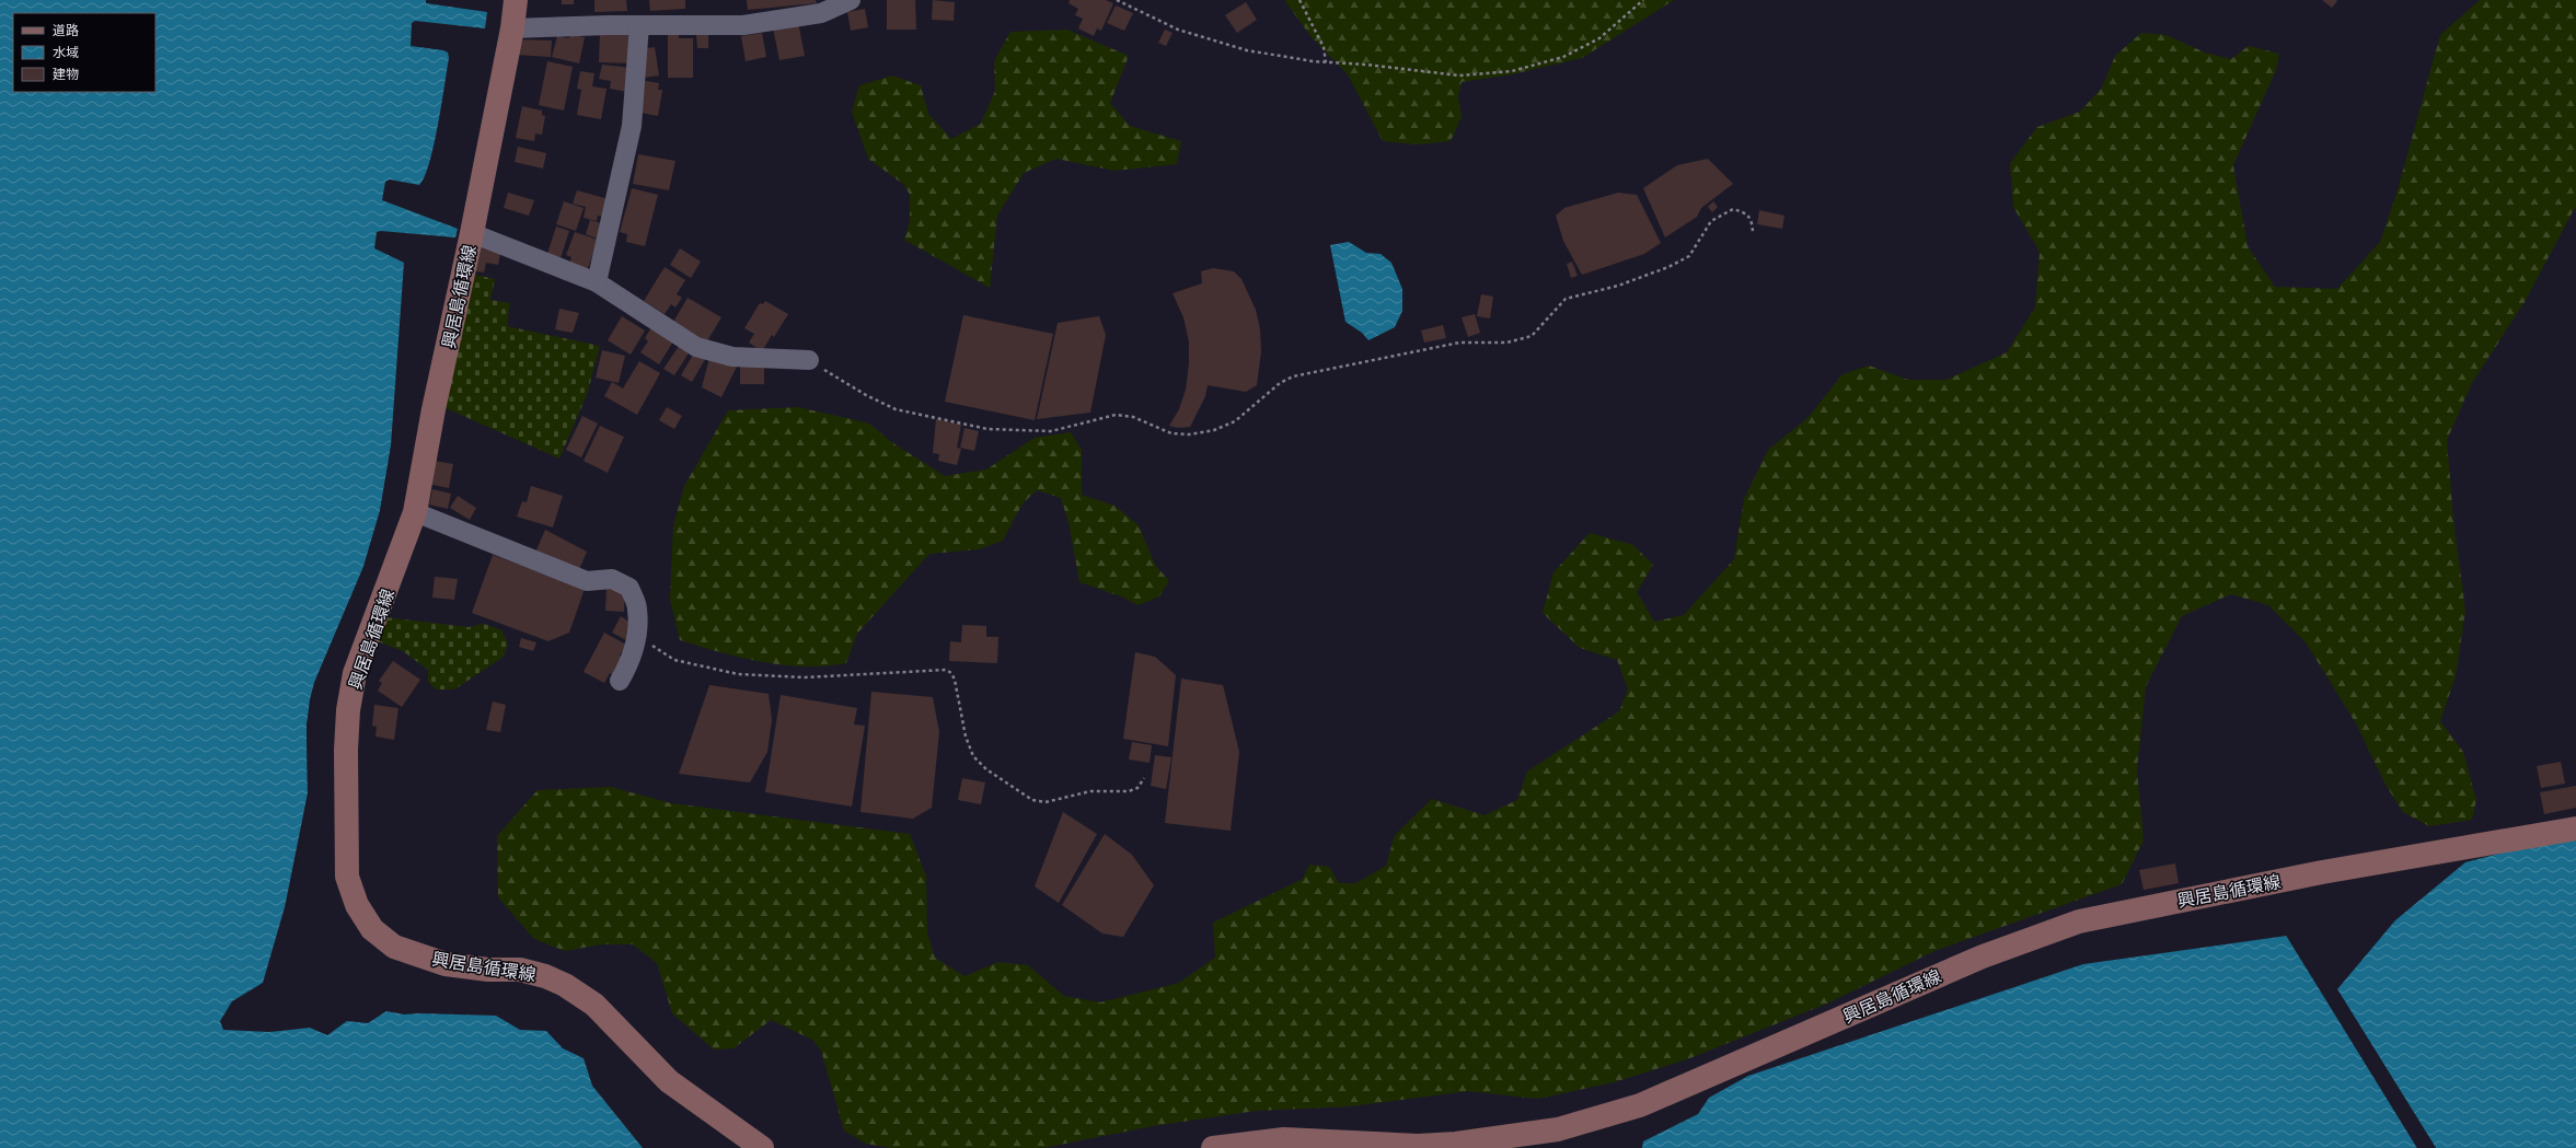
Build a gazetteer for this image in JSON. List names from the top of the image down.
{
  "streets": {
    "main road": ["興居島循環線"]
  },
  "legend": ["道路", "水域", "建物"]
}
